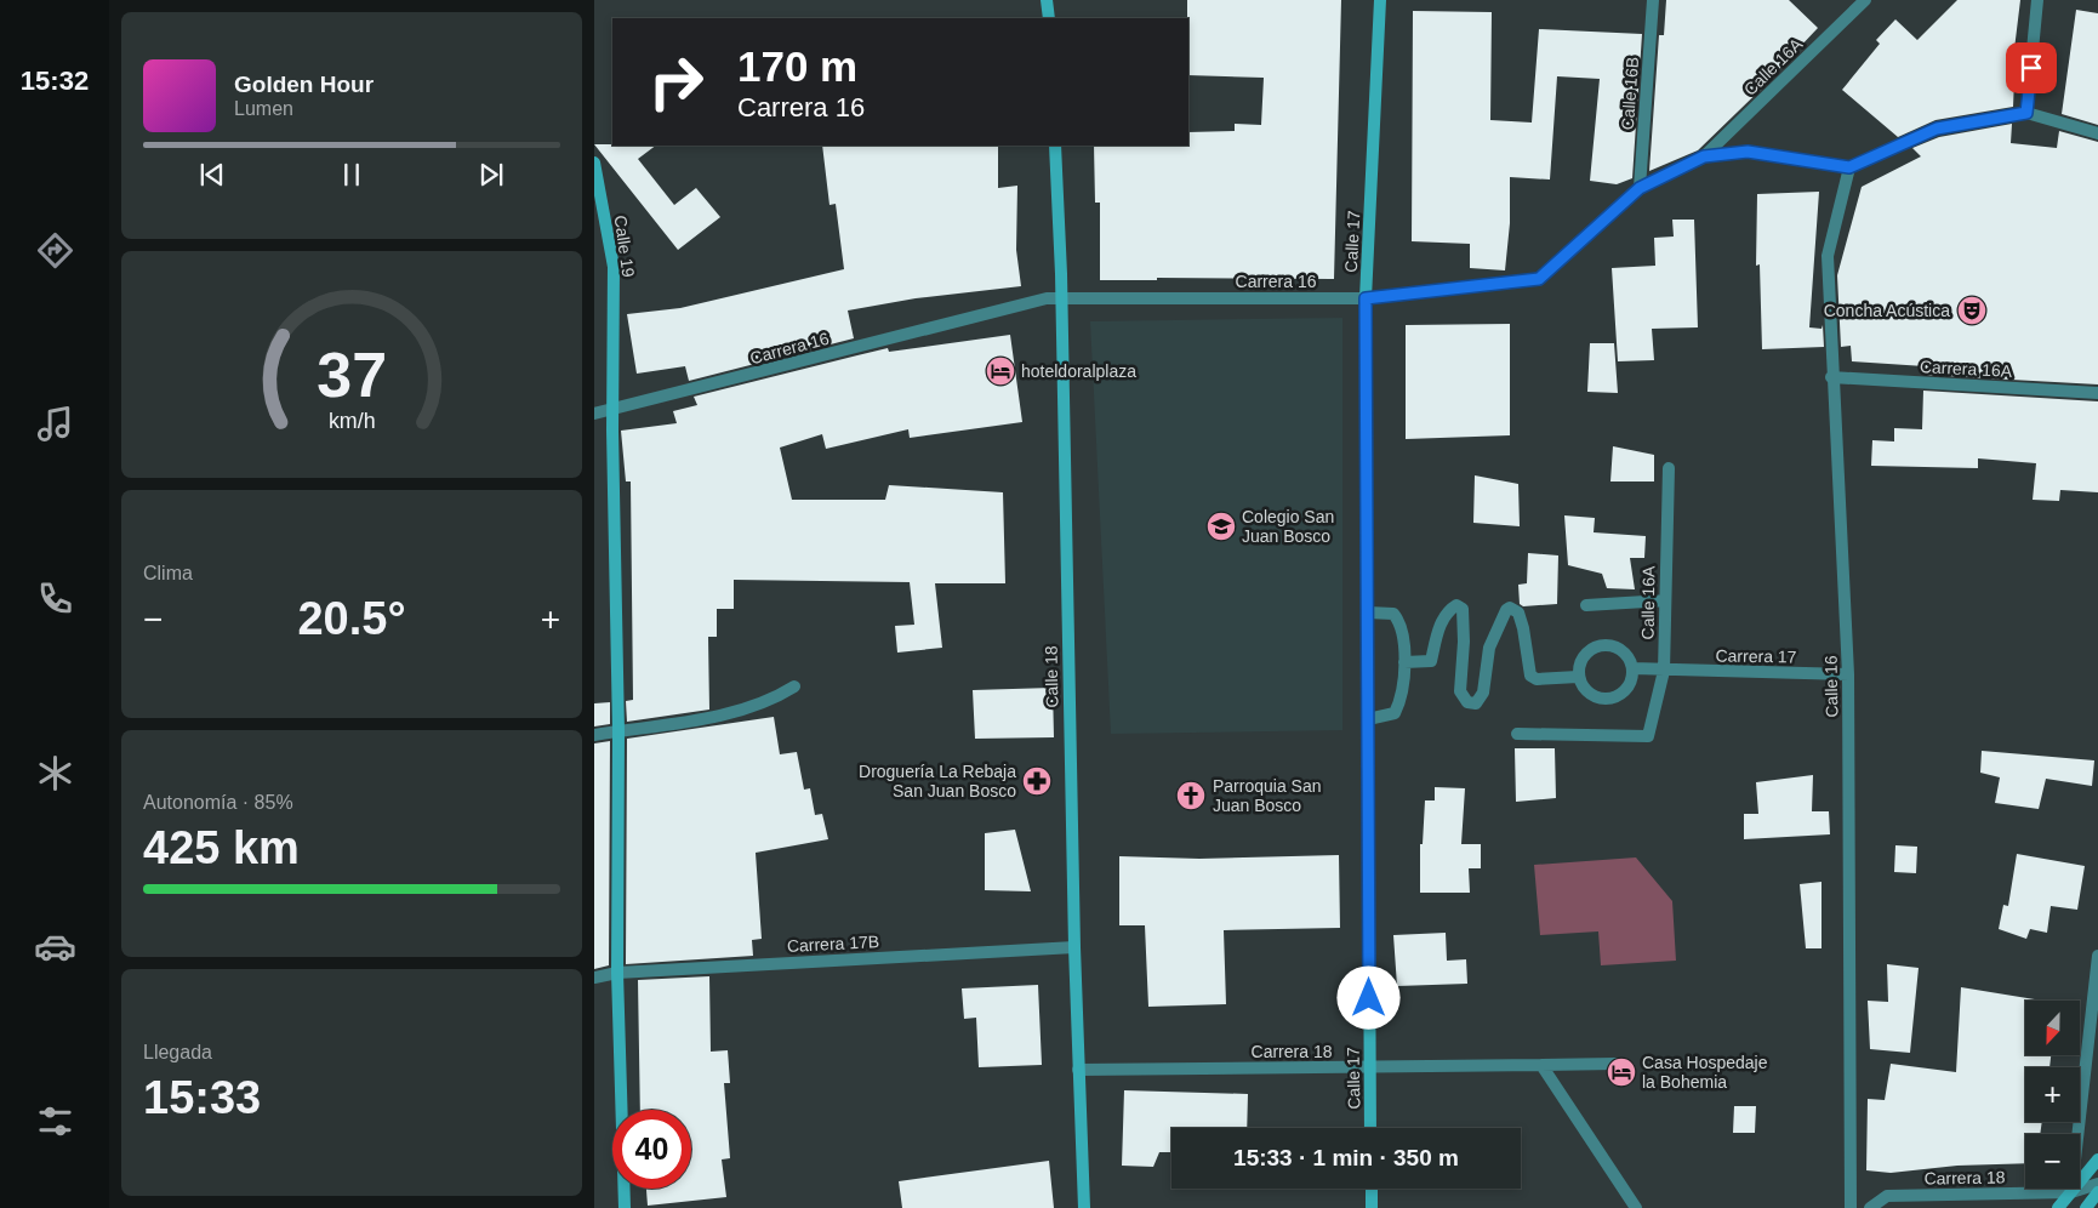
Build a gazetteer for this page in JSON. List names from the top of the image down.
{
  "streets": {
    "street": [
      "Calle 16A",
      "Calle 16B",
      "Calle 17",
      "Calle 19",
      "Carrera 16",
      "Carrera 16A",
      "Carrera 17",
      "Calle 18",
      "Calle 16",
      "Carrera 17B",
      "Carrera 18"
    ]
  },
  "crossings": [
    ["Calle 16A", "Carrera 16"],
    ["Calle 16A", "Carrera 17"],
    ["Calle 16B", "Carrera 16"],
    ["Calle 17", "Carrera 16"],
    ["Calle 17", "Carrera 18"],
    ["Calle 19", "Carrera 16"],
    ["Calle 19", "Carrera 17B"],
    ["Carrera 16", "Calle 18"],
    ["Carrera 16", "Calle 16"],
    ["Carrera 16A", "Calle 16"],
    ["Carrera 17", "Calle 16"],
    ["Calle 18", "Carrera 17B"],
    ["Calle 18", "Carrera 18"]
  ],
  "places": {
    "theatre": ["Concha Acústica"],
    "hotel": ["hoteldoralplaza", "Casa Hospedaje la Bohemia"],
    "school or university": ["Colegio San Juan Bosco"],
    "pharmacy": ["Droguería La Rebaja San Juan Bosco"],
    "church": ["Parroquia San Juan Bosco"]
  },
  "north": "bottom",
  "page": {
    "tabs": "15:32",
    "turn": ["170 m", "Carrera 16"],
    "song": ["Golden Hour", "Lumen"],
    "tile": [
      "Clima",
      ["Autonomía · 85%", "425 km"],
      ["Llegada", "15:33"]
    ],
    "heat": ["−", "20.5°", "+"],
    "map_buttons": ["+", "−"],
    "limit": "40",
    "trip": "15:33 · 1 min · 350 m",
    "gauge": ["37", "km/h"]
  }
}
